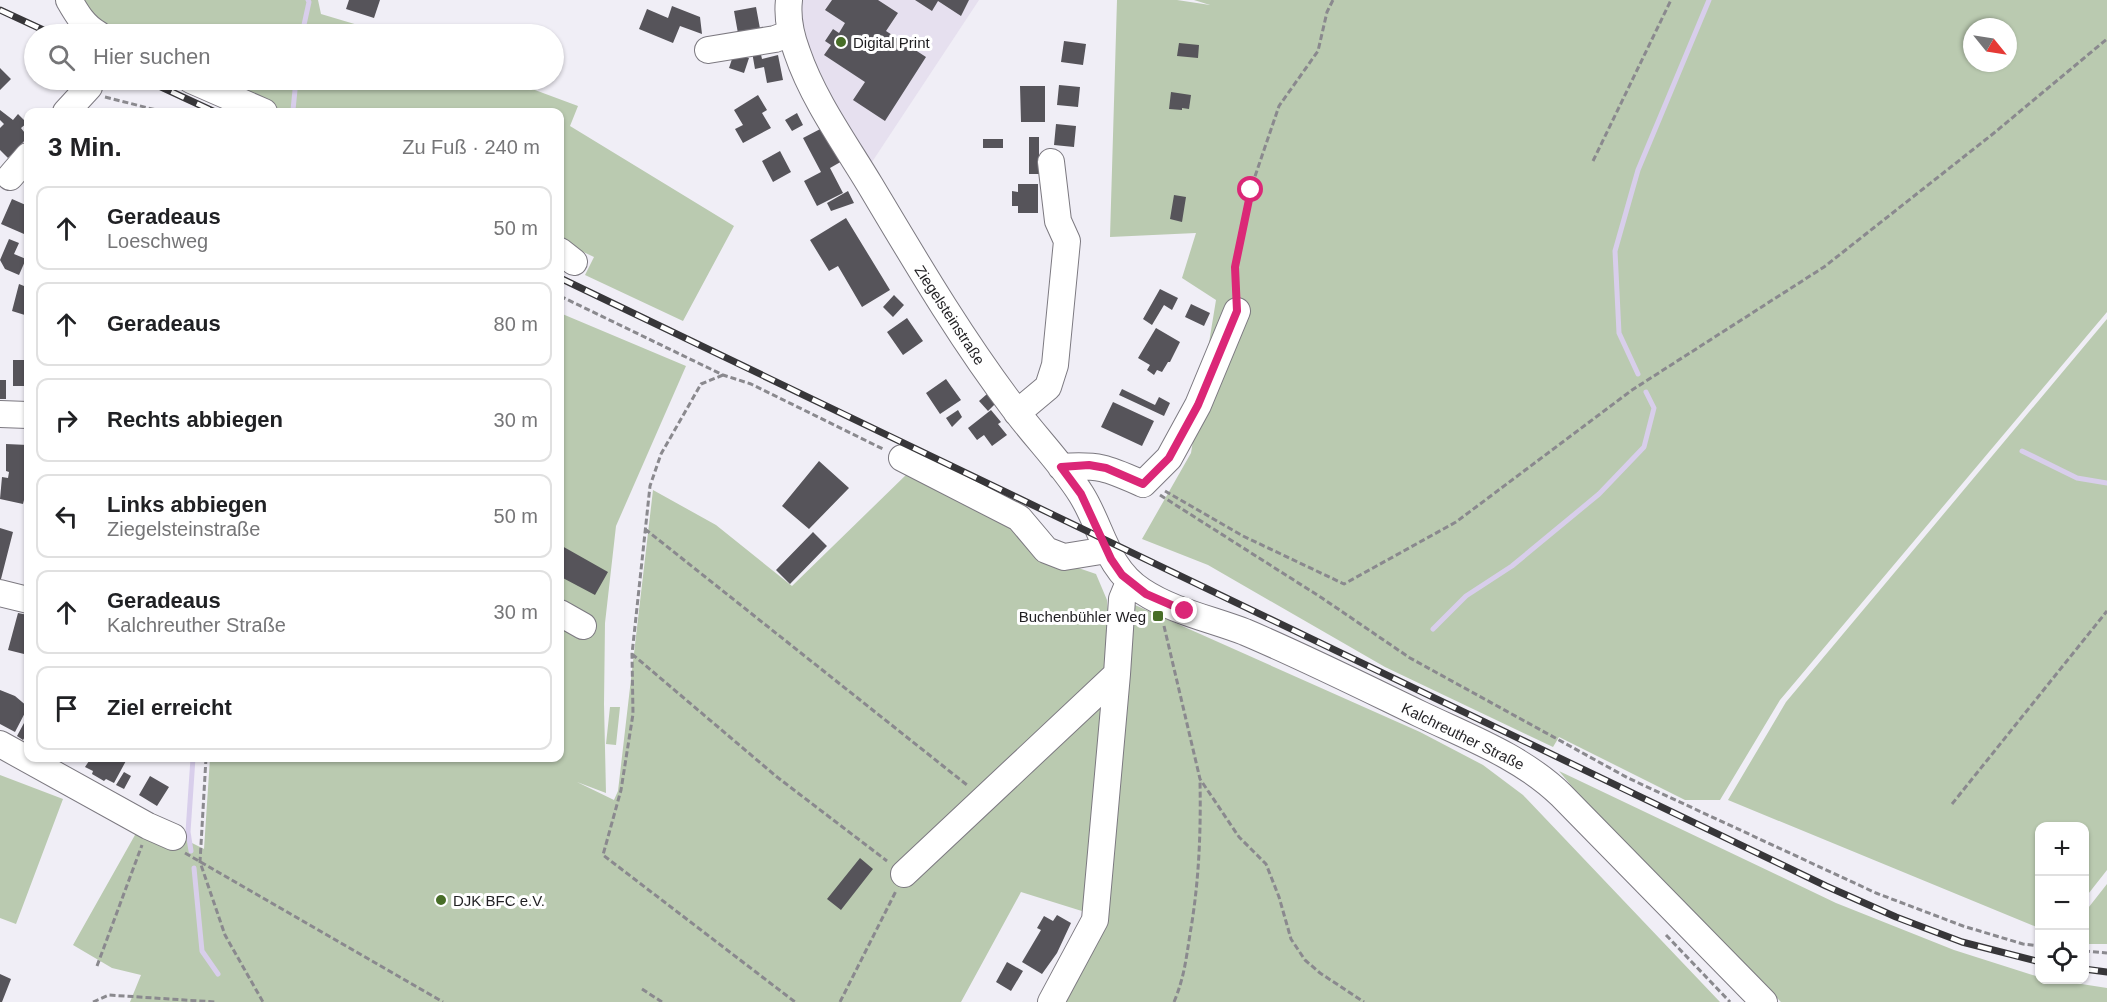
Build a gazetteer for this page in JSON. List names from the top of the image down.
{
  "streets": {
    "street": ["Ziegelsteinstraße", "Kalchreuther Straße"]
  },
  "crossings": [
    ["Ziegelsteinstraße", "Kalchreuther Straße"]
  ],
  "places": {
    "other": ["Digital Print", "DJK BFC e.V."],
    "transit": ["Buchenbühler Weg"]
  },
  "north": "bottom right",
  "page": {
    "search": "Hier suchen",
    "heading": ["3 Min.", "Zu Fuß · 240 m"],
    "list": [
      ["Geradeaus", "Loeschweg", "50 m"],
      ["Geradeaus", "80 m"],
      ["Rechts abbiegen", "30 m"],
      ["Links abbiegen", "Ziegelsteinstraße", "50 m"],
      ["Geradeaus", "Kalchreuther Straße", "30 m"],
      "Ziel erreicht"
    ],
    "map_buttons": ["+", "−"]
  }
}
